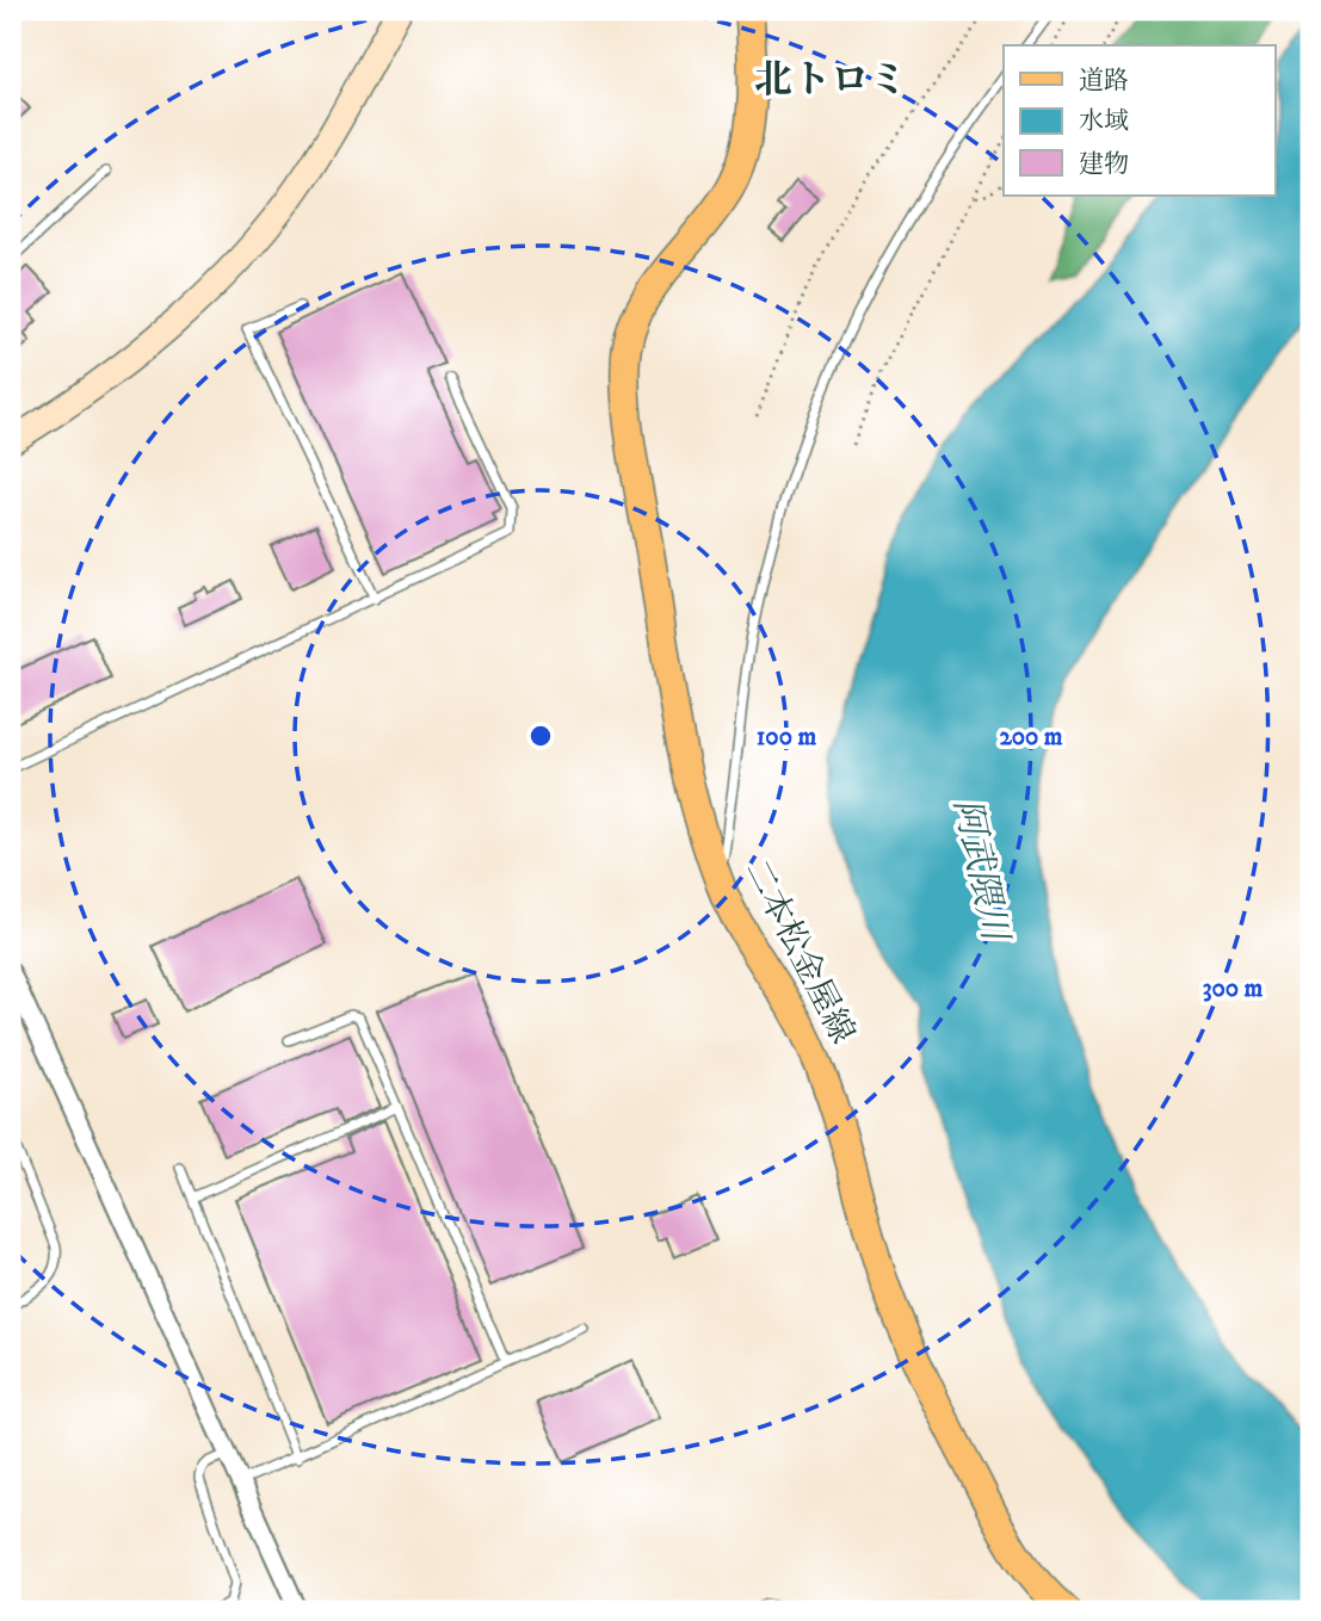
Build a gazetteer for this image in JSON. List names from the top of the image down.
{
  "streets": {
    "main road": ["二本松金屋線"]
  },
  "districts": ["北トロミ"],
  "water": ["阿武隈川"],
  "legend": ["道路", "水域", "建物"],
  "rings": ["100 m", "200 m", "300 m"]
}
